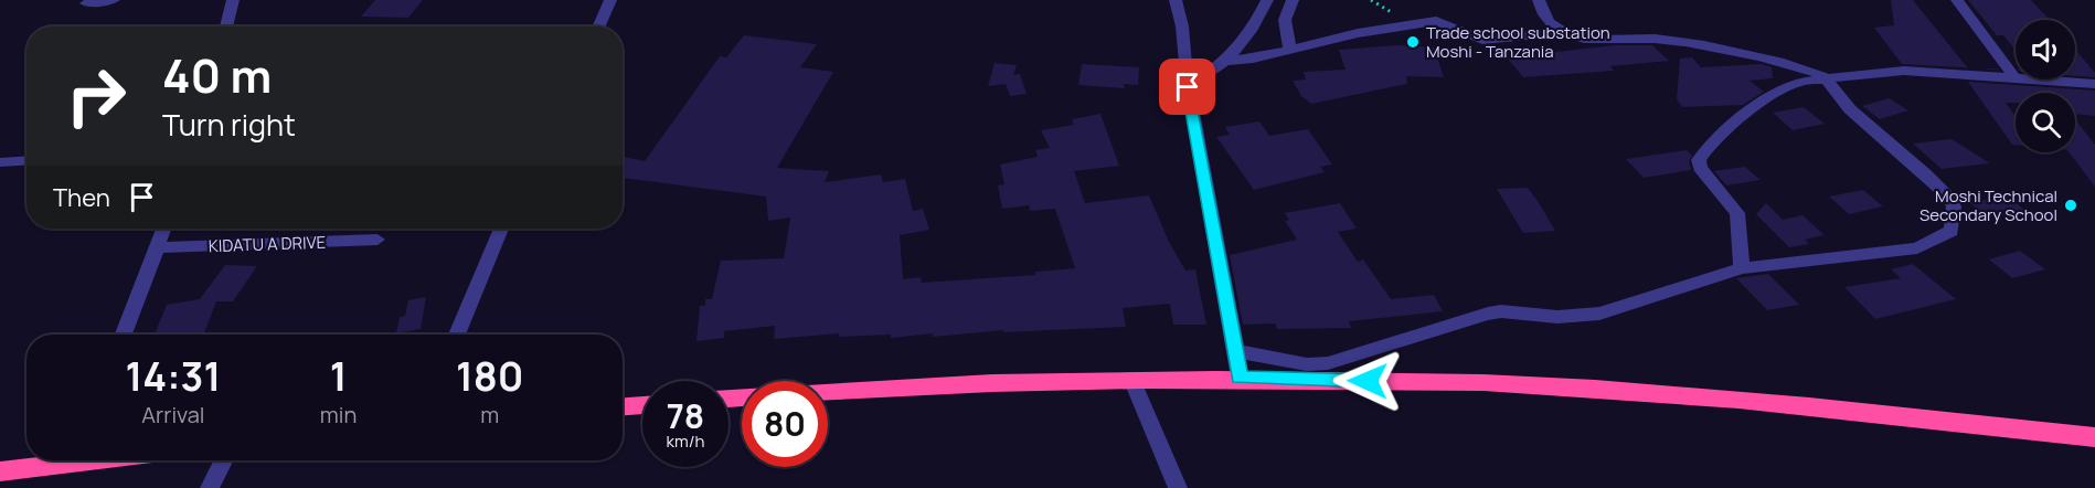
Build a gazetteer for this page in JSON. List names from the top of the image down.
{
  "streets": {
    "street": ["KIDATU A DRIVE"]
  },
  "places": ["Trade school substation Moshi - Tanzania", "Moshi Technical Secondary School"],
  "page": {
    "turn": ["40 m", "Turn right"],
    "then": "Then",
    "eta": [
      "14:31",
      "Arrival",
      "1",
      "min",
      "180",
      "m"
    ],
    "speed": "78 km/h",
    "limit": "80"
  }
}
